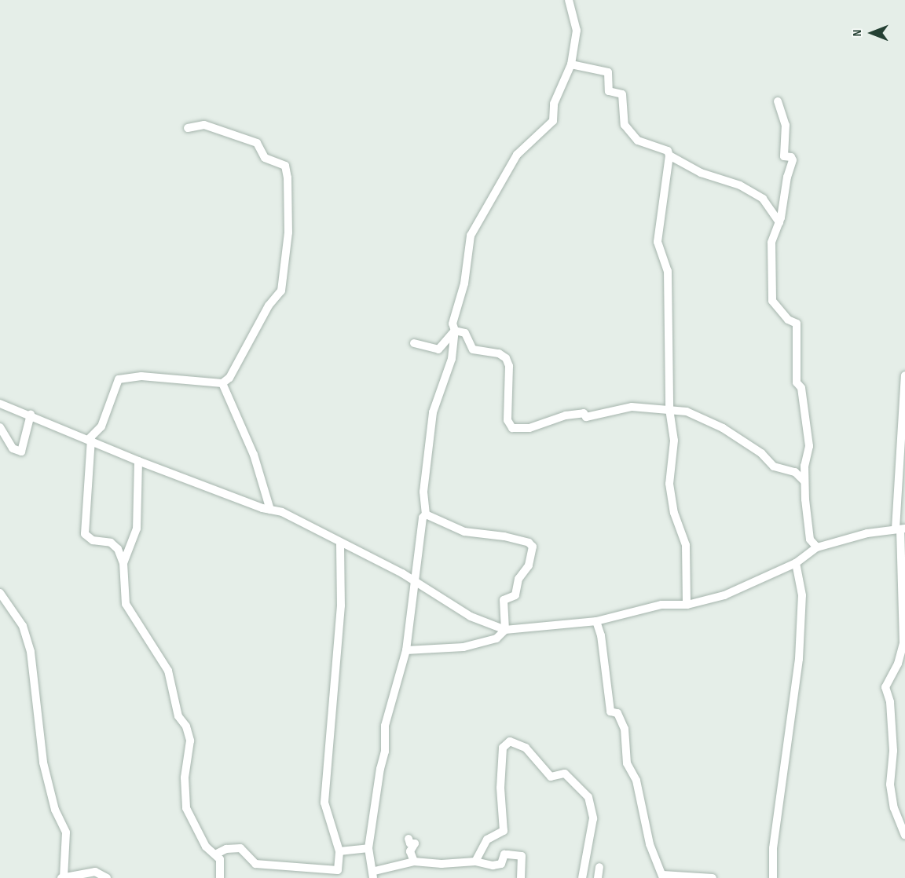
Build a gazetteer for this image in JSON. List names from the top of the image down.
{
  "north": "left"
}
